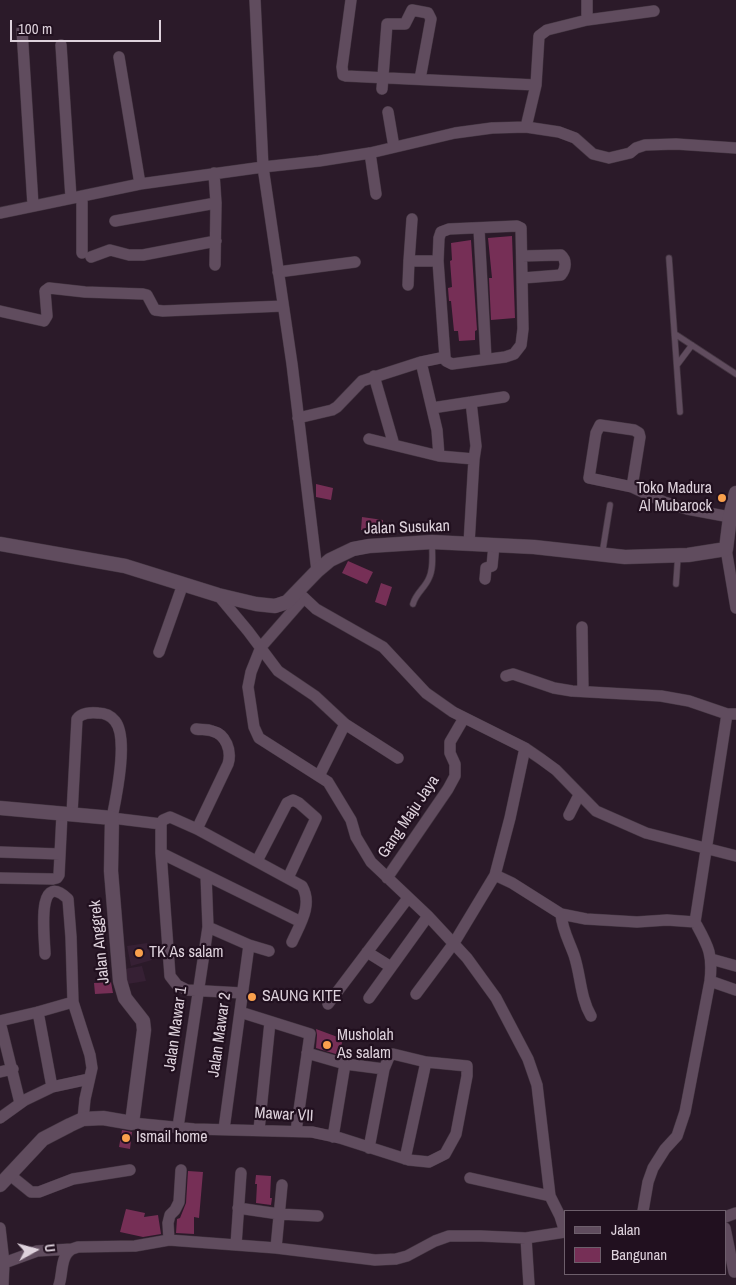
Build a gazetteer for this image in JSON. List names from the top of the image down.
{
  "streets": {
    "street": [
      "Jalan Susukan",
      "Gang Maju Jaya",
      "Jalan Anggrek",
      "Jalan Mawar 1",
      "Jalan Mawar 2",
      "Mawar VII"
    ]
  },
  "crossings": [
    ["Jalan Anggrek", "Mawar VII"],
    ["Jalan Mawar 1", "Mawar VII"],
    ["Jalan Mawar 2", "Mawar VII"]
  ],
  "places": [
    "Toko Madura Al Mubarock",
    "TK As salam",
    "SAUNG KITE",
    "Musholah As salam",
    "Ismail home"
  ],
  "legend": ["Jalan", "Bangunan"],
  "scale_bar": "100 m",
  "north": "right"
}
